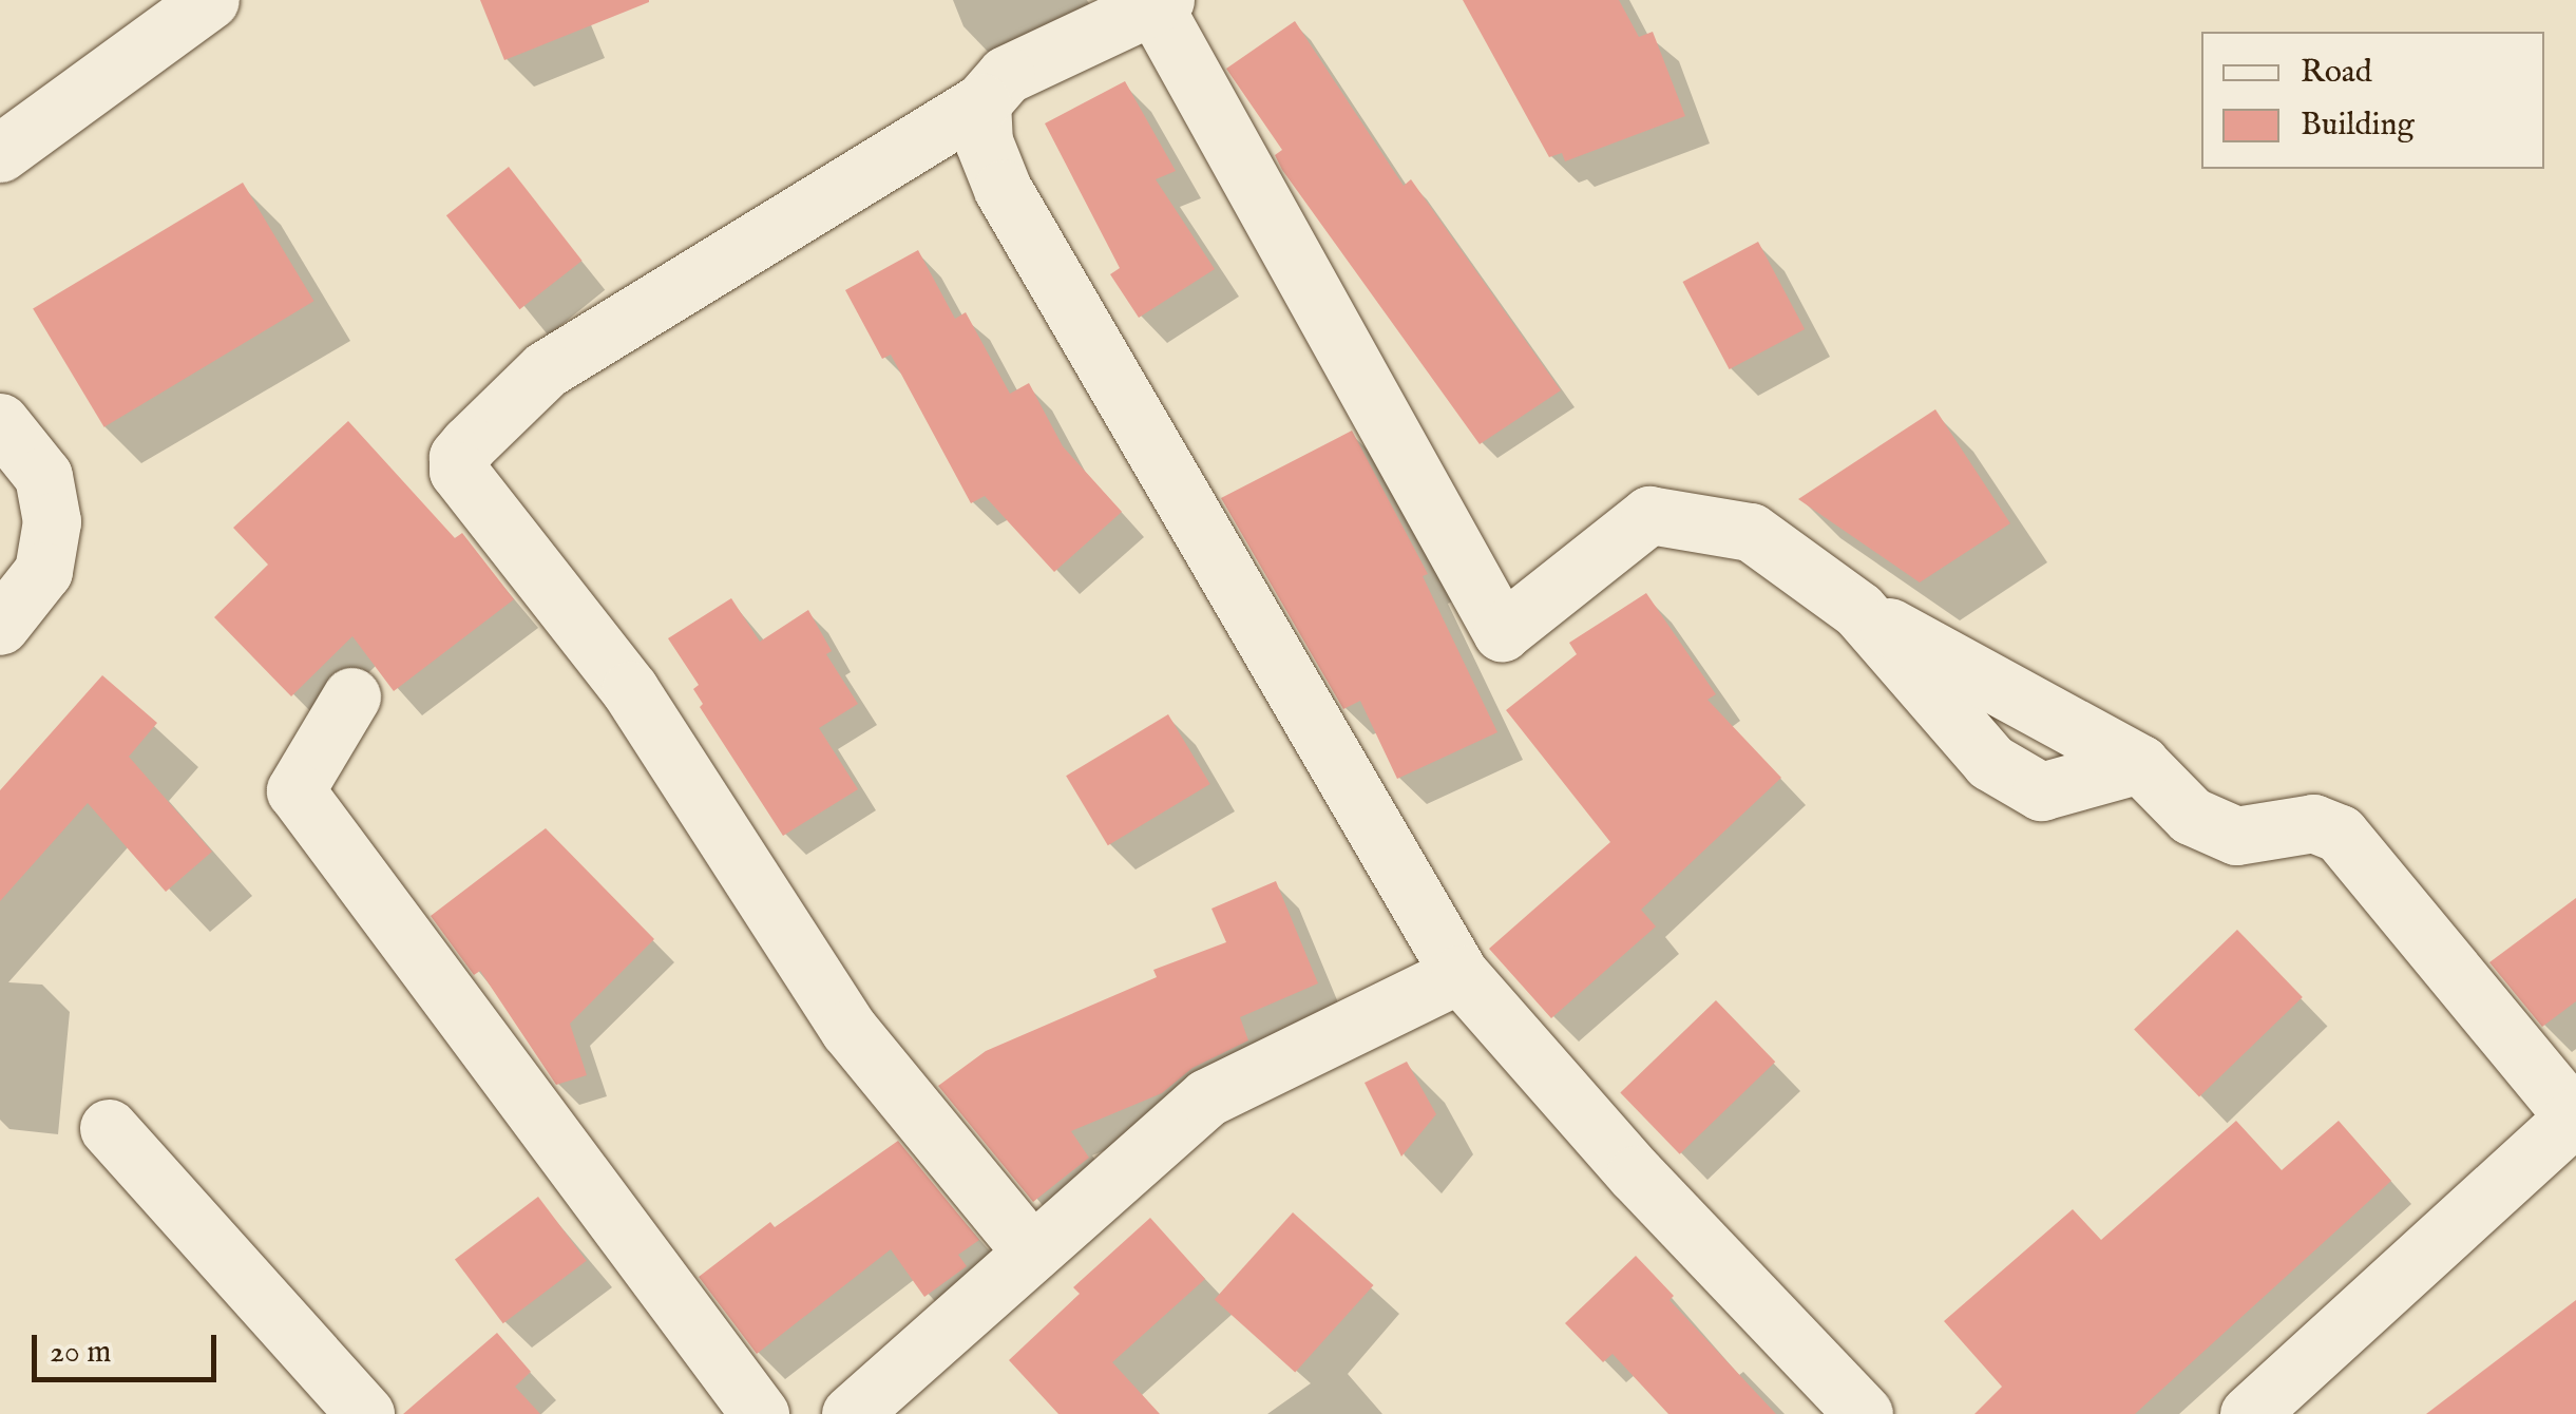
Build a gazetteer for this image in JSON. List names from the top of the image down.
{
  "legend": ["Road", "Building"],
  "scale_bar": "20 m"
}
